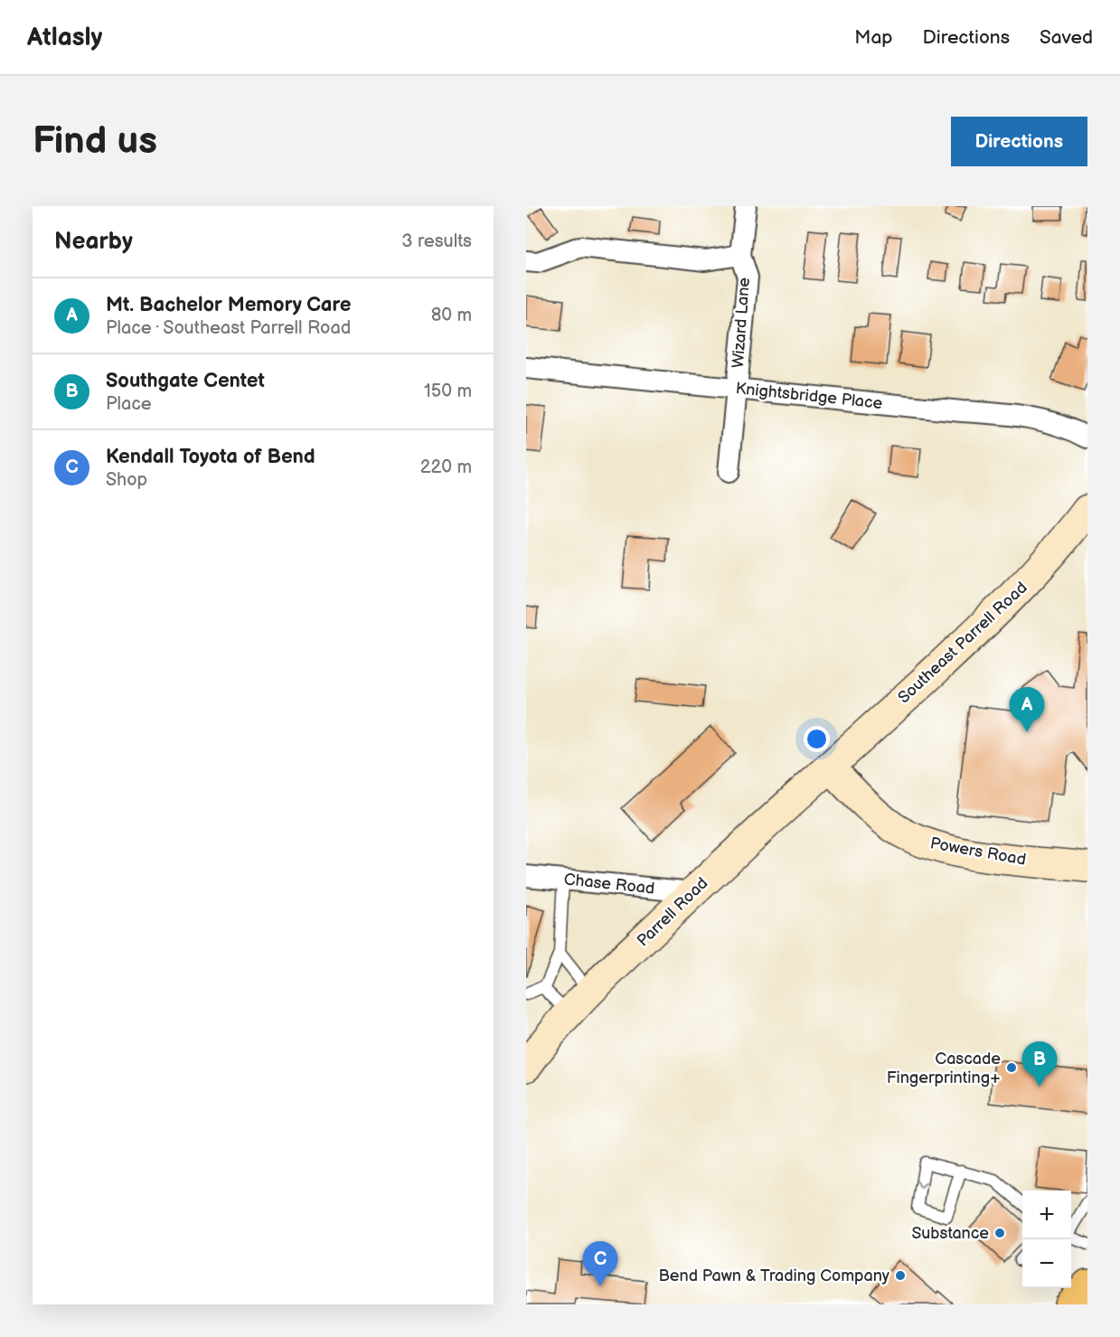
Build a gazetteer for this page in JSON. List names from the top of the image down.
{
  "streets": {
    "street": [
      "Wizard Lane",
      "Knightsbridge Place",
      "Southeast Parrell Road",
      "Powers Road",
      "Chase Road",
      "Parrell Road"
    ]
  },
  "crossings": [
    ["Wizard Lane", "Knightsbridge Place"],
    ["Southeast Parrell Road", "Powers Road"],
    ["Southeast Parrell Road", "Parrell Road"],
    ["Powers Road", "Parrell Road"],
    ["Chase Road", "Parrell Road"]
  ],
  "places": ["Cascade Fingerprinting+", "Substance", "Bend Pawn & Trading Company"],
  "page": {
    "header": "Atlasly",
    "nav": ["Map", "Directions", "Saved"],
    "buttons": "Directions",
    "title": "Find us",
    "heading": ["Nearby", "3 results"],
    "list": [
      {
        "mark": "A",
        "name": "Mt. Bachelor Memory Care",
        "note": "Place · Southeast Parrell Road",
        "value": "80 m"
      },
      {
        "mark": "B",
        "name": "Southgate Centet",
        "note": "Place",
        "value": "150 m"
      },
      {
        "mark": "C",
        "name": "Kendall Toyota of Bend",
        "note": "Shop",
        "value": "220 m"
      }
    ],
    "pins": ["A", "B", "C"],
    "map_buttons": ["+", "−"]
  }
}
